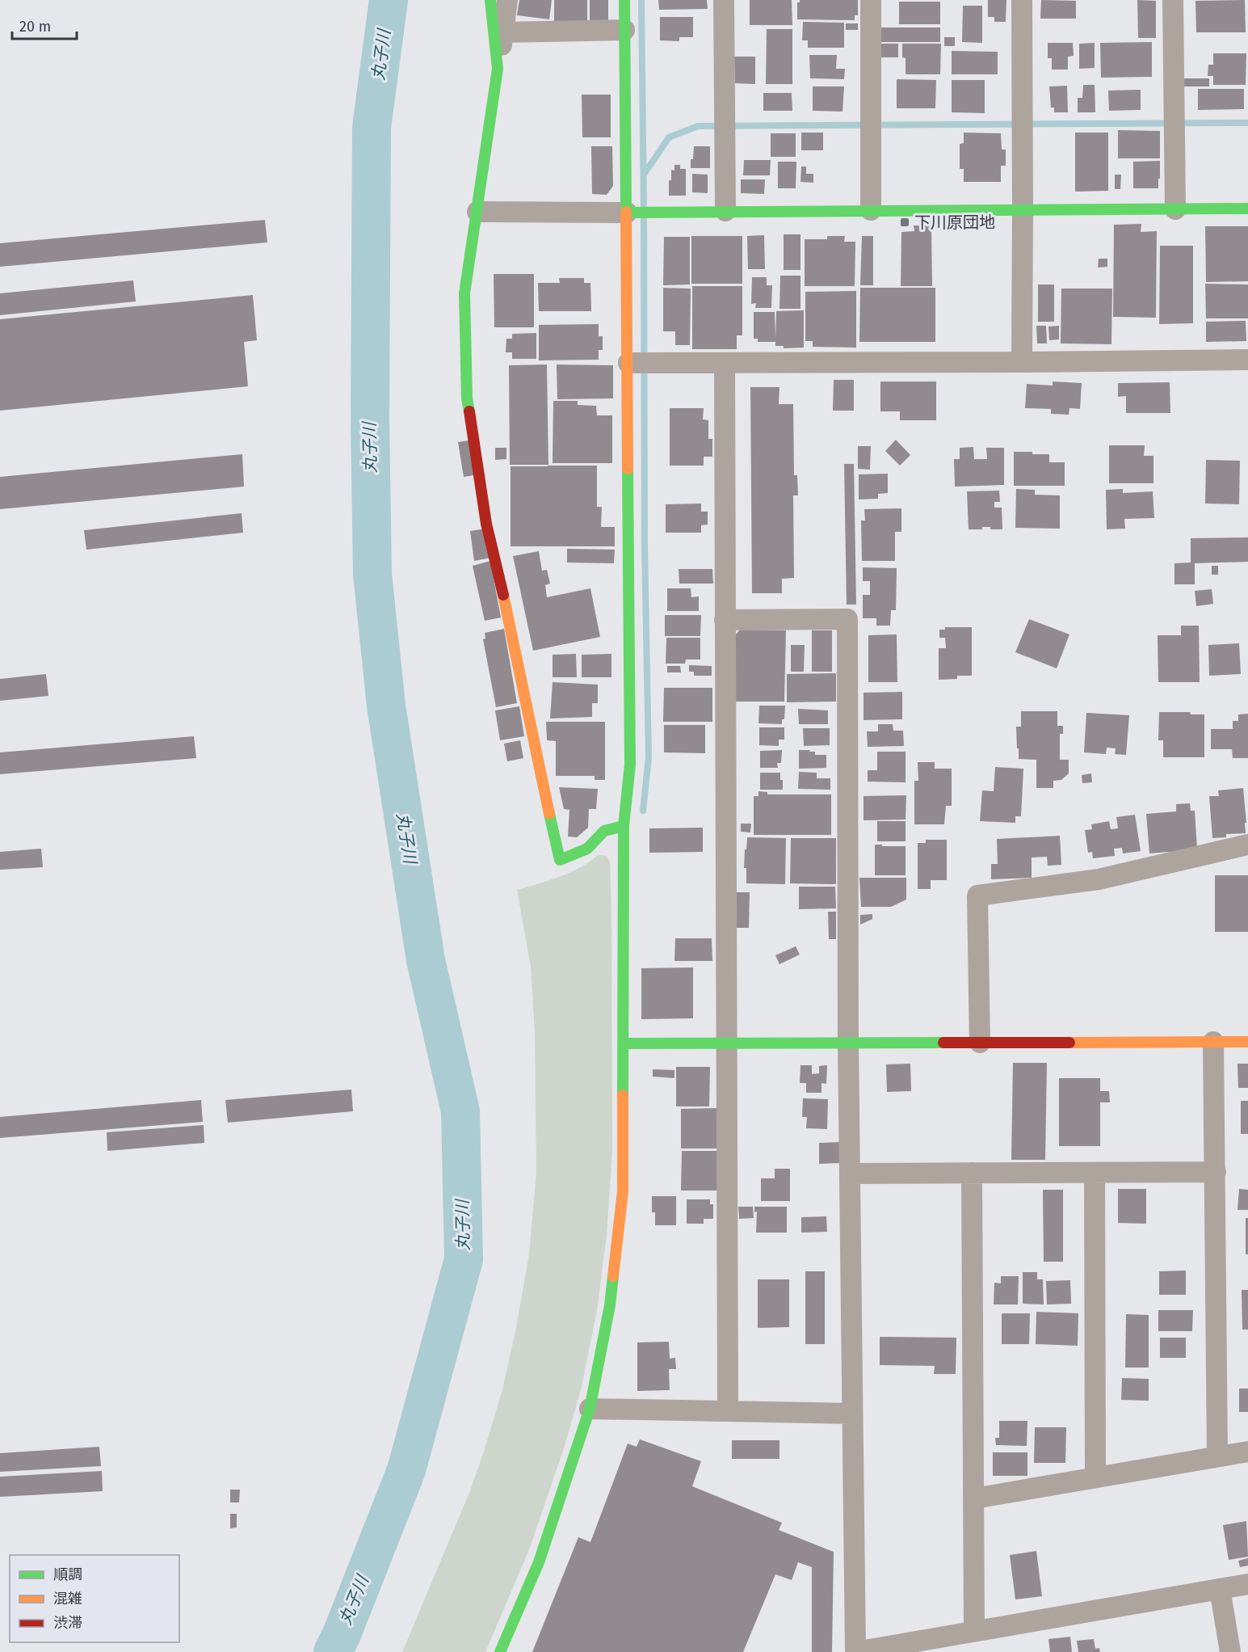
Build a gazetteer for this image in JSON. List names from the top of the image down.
{
  "water": ["丸子川"],
  "places": {
    "transit": ["下川原団地"]
  },
  "legend": ["順調", "混雑", "渋滞"],
  "scale_bar": "20 m"
}
